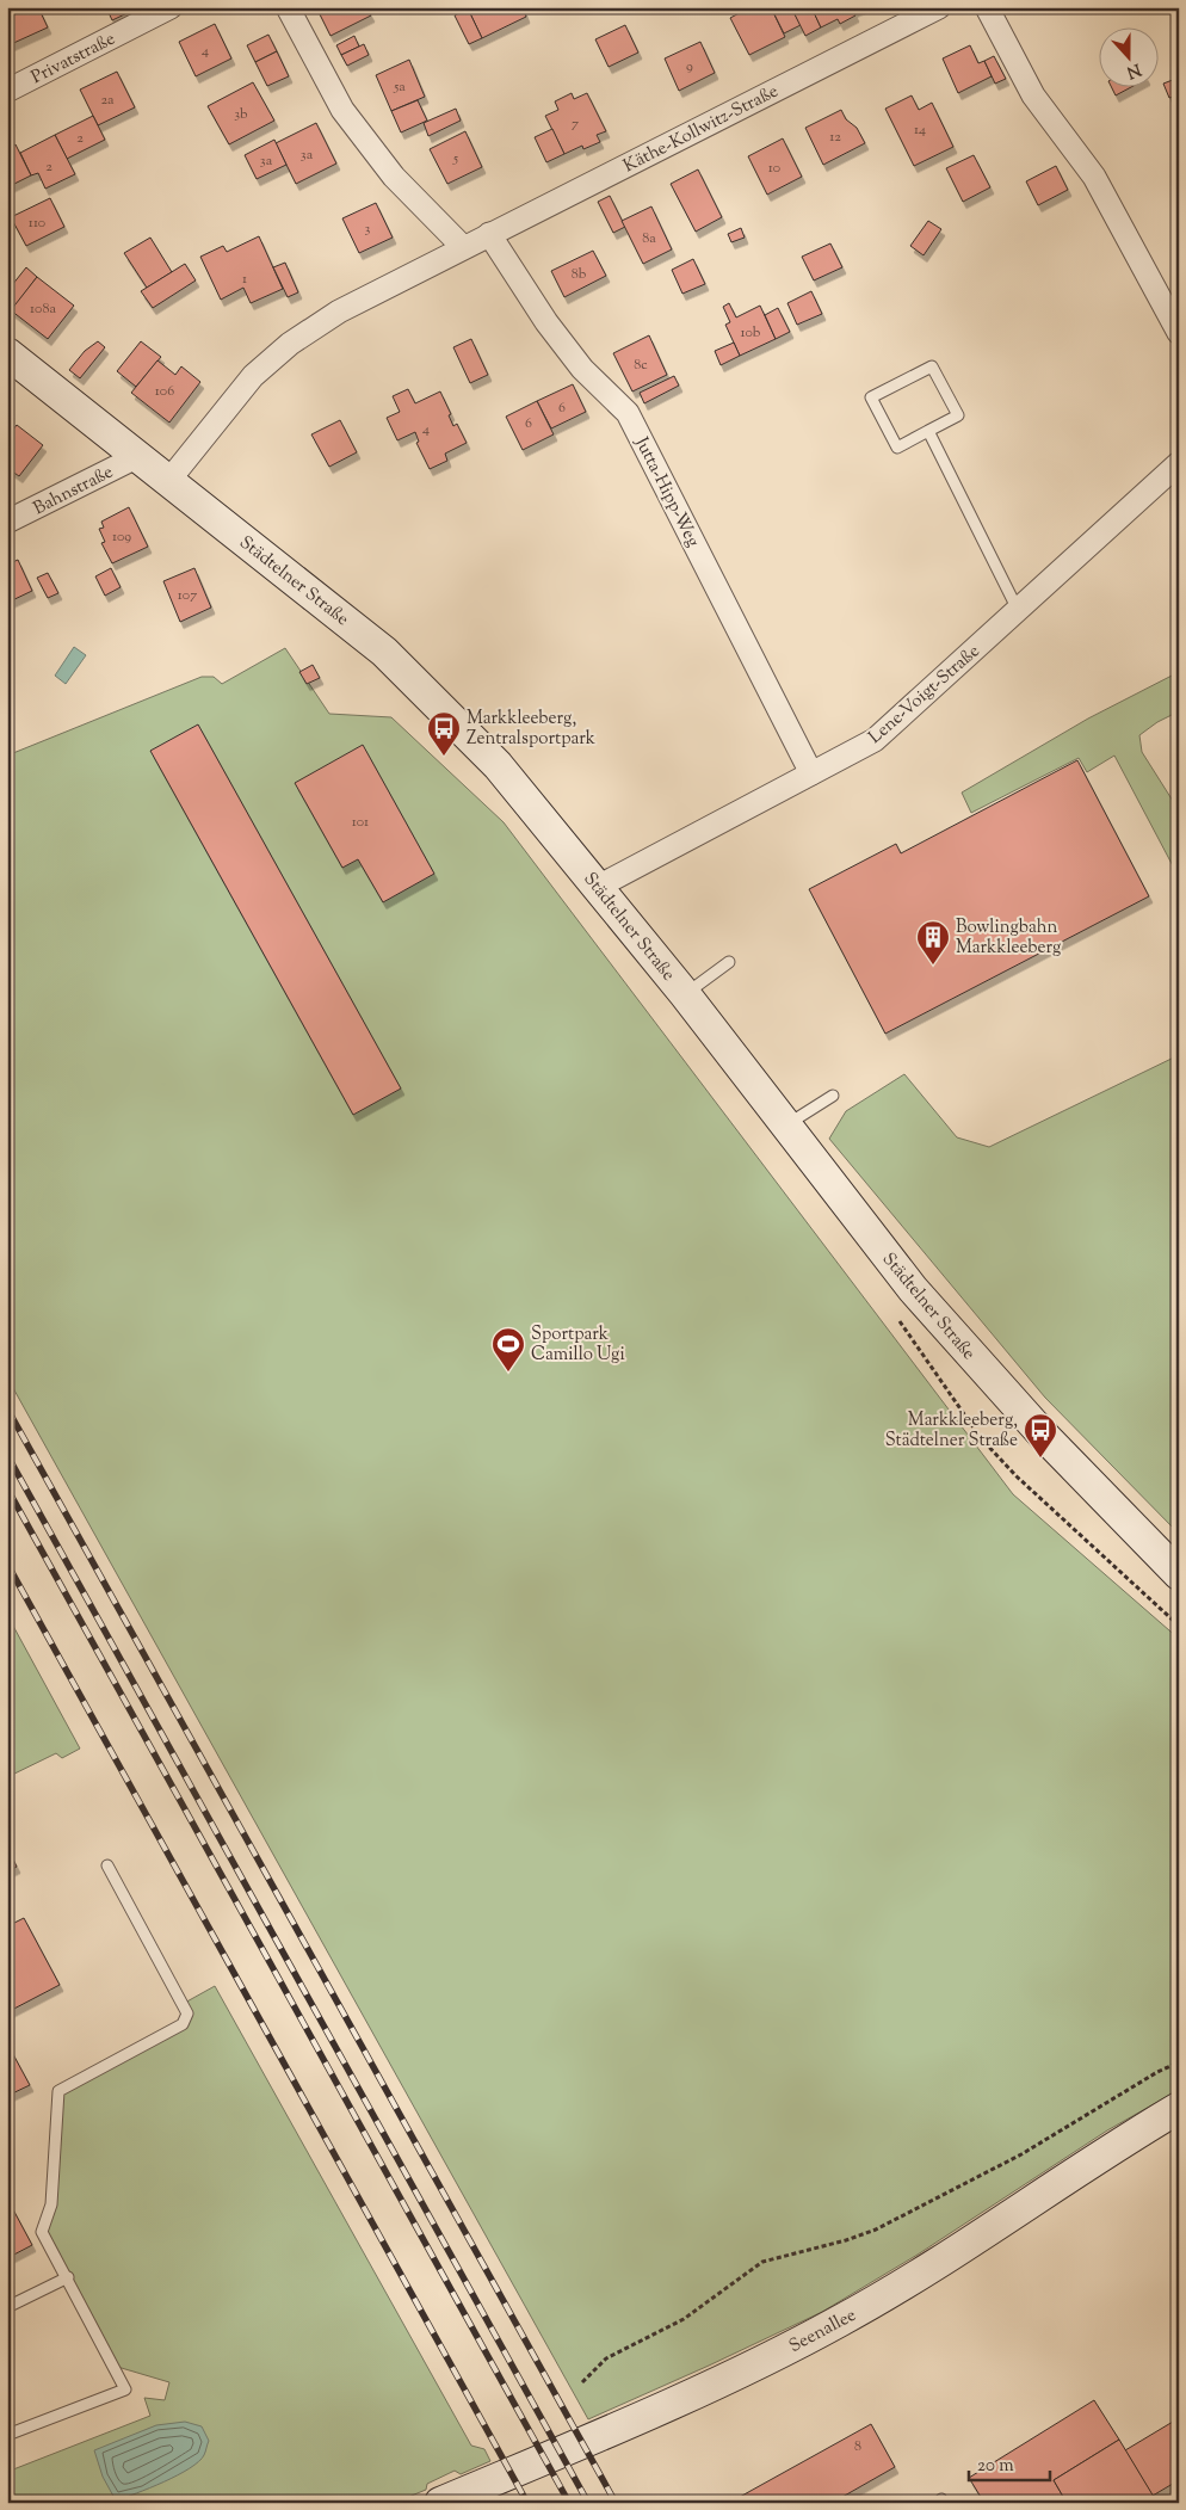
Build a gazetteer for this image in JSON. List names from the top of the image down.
{
  "streets": {
    "street": [
      "Privatstraße",
      "Käthe-Kollwitz-Straße",
      "Bahnstraße",
      "Jutta-Hipp-Weg",
      "Städtelner Straße",
      "Lene-Voigt-Straße",
      "Seenallee"
    ]
  },
  "crossings": [
    ["Käthe-Kollwitz-Straße", "Jutta-Hipp-Weg"],
    ["Käthe-Kollwitz-Straße", "Städtelner Straße"],
    ["Bahnstraße", "Städtelner Straße"],
    ["Jutta-Hipp-Weg", "Lene-Voigt-Straße"],
    ["Städtelner Straße", "Lene-Voigt-Straße"]
  ],
  "places": {
    "bus stop": ["Markkleeberg, Zentralsportpark", "Markkleeberg, Städtelner Straße"],
    "building": ["Bowlingbahn Markkleeberg"],
    "sports": ["Sportpark Camillo Ugi"]
  },
  "house_numbers": [
    "4",
    "9",
    "5a",
    "2a",
    "3b",
    "7",
    "14",
    "12",
    "2",
    "3a",
    "5",
    "3a",
    "2",
    "10",
    "110",
    "3",
    "8a",
    "8b",
    "1",
    "108a",
    "10b",
    "8c",
    "106",
    "6",
    "6",
    "4",
    "109",
    "107",
    "101",
    "8"
  ],
  "scale_bar": "20 m",
  "north": "bottom"
}
